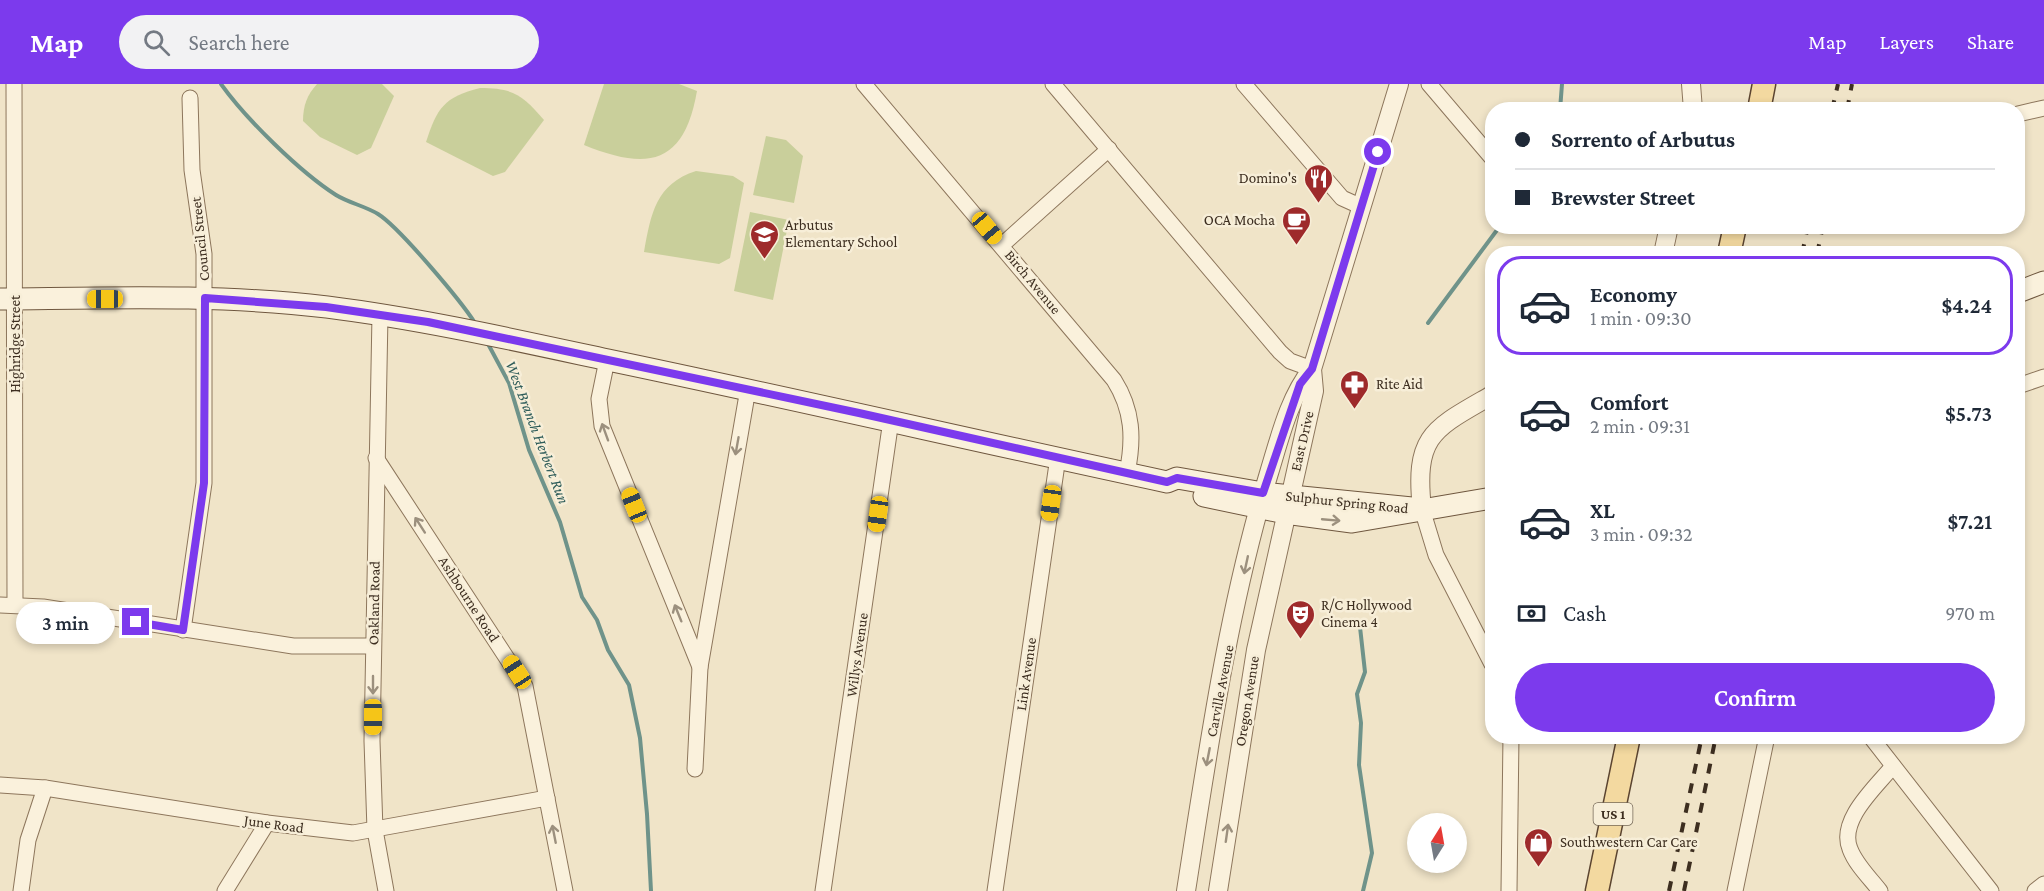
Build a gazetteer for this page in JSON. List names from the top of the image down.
{
  "streets": {
    "main road": ["Sulphur Spring Road", "US 1"],
    "street": [
      "Council Street",
      "Birch Avenue",
      "Highridge Street",
      "East Drive",
      "Ashbourne Road",
      "Oakland Road",
      "Willys Avenue",
      "Link Avenue",
      "Carville Avenue",
      "Oregon Avenue",
      "June Road"
    ]
  },
  "crossings": [
    ["Council Street", "Sulphur Spring Road"],
    ["Birch Avenue", "Sulphur Spring Road"],
    ["Highridge Street", "Sulphur Spring Road"],
    ["East Drive", "Sulphur Spring Road"],
    ["East Drive", "Carville Avenue"],
    ["East Drive", "Oregon Avenue"],
    ["Sulphur Spring Road", "Oakland Road"],
    ["Sulphur Spring Road", "Willys Avenue"],
    ["Sulphur Spring Road", "Link Avenue"],
    ["Sulphur Spring Road", "Carville Avenue"],
    ["Sulphur Spring Road", "Oregon Avenue"],
    ["Ashbourne Road", "Oakland Road"],
    ["Ashbourne Road", "June Road"],
    ["Oakland Road", "June Road"]
  ],
  "one_way": ["Ashbourne Road", "Carville Avenue", "Oregon Avenue"],
  "water": ["West Branch Herbert Run"],
  "places": {
    "restaurant": ["Domino's"],
    "cafe": ["OCA Mocha"],
    "school or university": ["Arbutus Elementary School"],
    "pharmacy": ["Rite Aid"],
    "theatre": ["R/C Hollywood Cinema 4"],
    "shop": ["Southwestern Car Care"]
  },
  "north": "top",
  "page": {
    "header": "Map",
    "search": "Search here",
    "nav": ["Map", "Layers", "Share"],
    "banner": ["Sorrento of Arbutus", "Brewster Street"],
    "list": [
      {
        "name": "Economy",
        "note": "1 min · 09:30",
        "value": "$4.24"
      },
      {
        "name": "Comfort",
        "note": "2 min · 09:31",
        "value": "$5.73"
      },
      {
        "name": "XL",
        "note": "3 min · 09:32",
        "value": "$7.21"
      }
    ],
    "pay": ["Cash", "970 m"],
    "bubble": "3 min",
    "buttons": "Confirm"
  }
}
